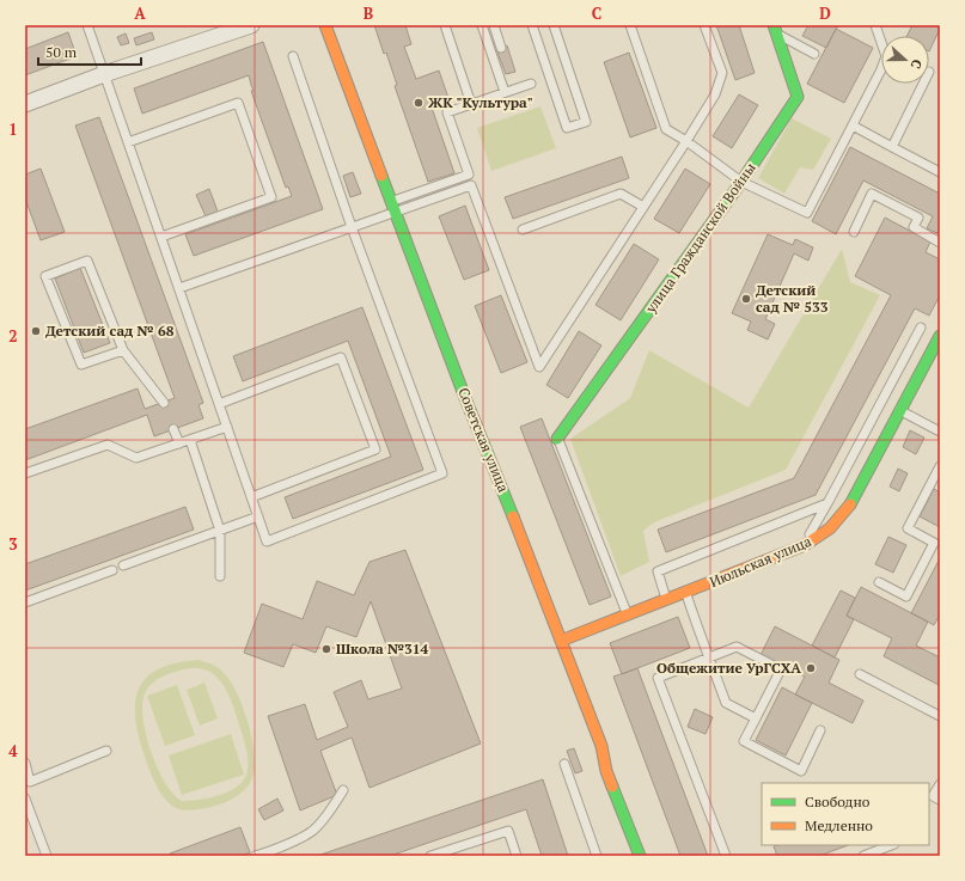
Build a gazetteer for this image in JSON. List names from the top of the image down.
{
  "streets": {
    "street": ["улица Гражданской Войны", "Советская улица", "Июльская улица"]
  },
  "crossings": [
    ["Советская улица", "Июльская улица"]
  ],
  "places": [
    "ЖК \"Культура\"",
    "Детский сад № 533",
    "Детский сад № 68",
    "Школа №314",
    "Общежитие УрГСХА"
  ],
  "legend": ["Свободно", "Медленно"],
  "scale_bar": "50 m",
  "north": "right",
  "grid": {
    "columns": [
      "A",
      "B",
      "C",
      "D"
    ],
    "rows": [
      "1",
      "2",
      "3",
      "4"
    ]
  }
}
